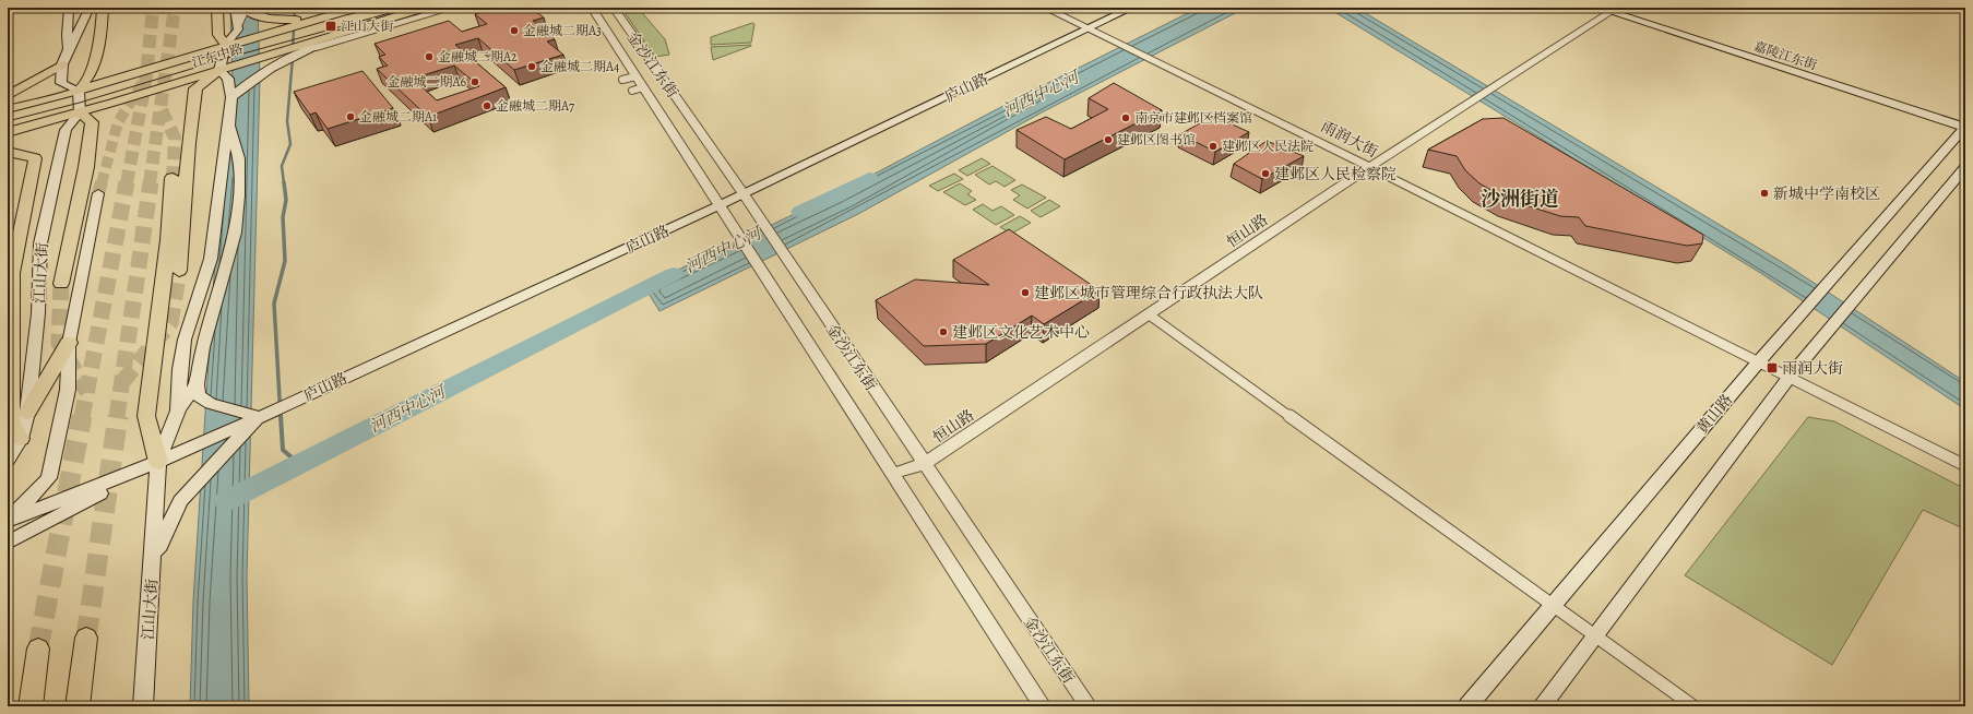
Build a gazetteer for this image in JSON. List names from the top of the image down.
{
  "streets": {
    "main road": [
      "江东中路",
      "嘉陵江东街",
      "庐山路",
      "江山大街",
      "黄山路"
    ],
    "street": ["金沙江东街", "雨润大街", "恒山路"]
  },
  "crossings": [
    ["江东中路", "江山大街"],
    ["嘉陵江东街", "恒山路"],
    ["嘉陵江东街", "黄山路"],
    ["金沙江东街", "庐山路"],
    ["金沙江东街", "恒山路"],
    ["庐山路", "雨润大街"],
    ["庐山路", "江山大街"],
    ["雨润大街", "恒山路"],
    ["雨润大街", "黄山路"]
  ],
  "districts": ["沙洲街道"],
  "water": ["河西中心河"],
  "places": {
    "transit": ["江山大街", "雨润大街"],
    "other": [
      "金融城二期A3",
      "金融城二期A2",
      "金融城二期A4",
      "金融城二期A6",
      "金融城二期A7",
      "金融城二期A1",
      "南京市建邺区档案馆",
      "建邺区图书馆",
      "建邺区人民法院",
      "建邺区人民检察院",
      "新城中学南校区",
      "建邺区城市管理综合行政执法大队",
      "建邺区文化艺术中心"
    ]
  }
}
